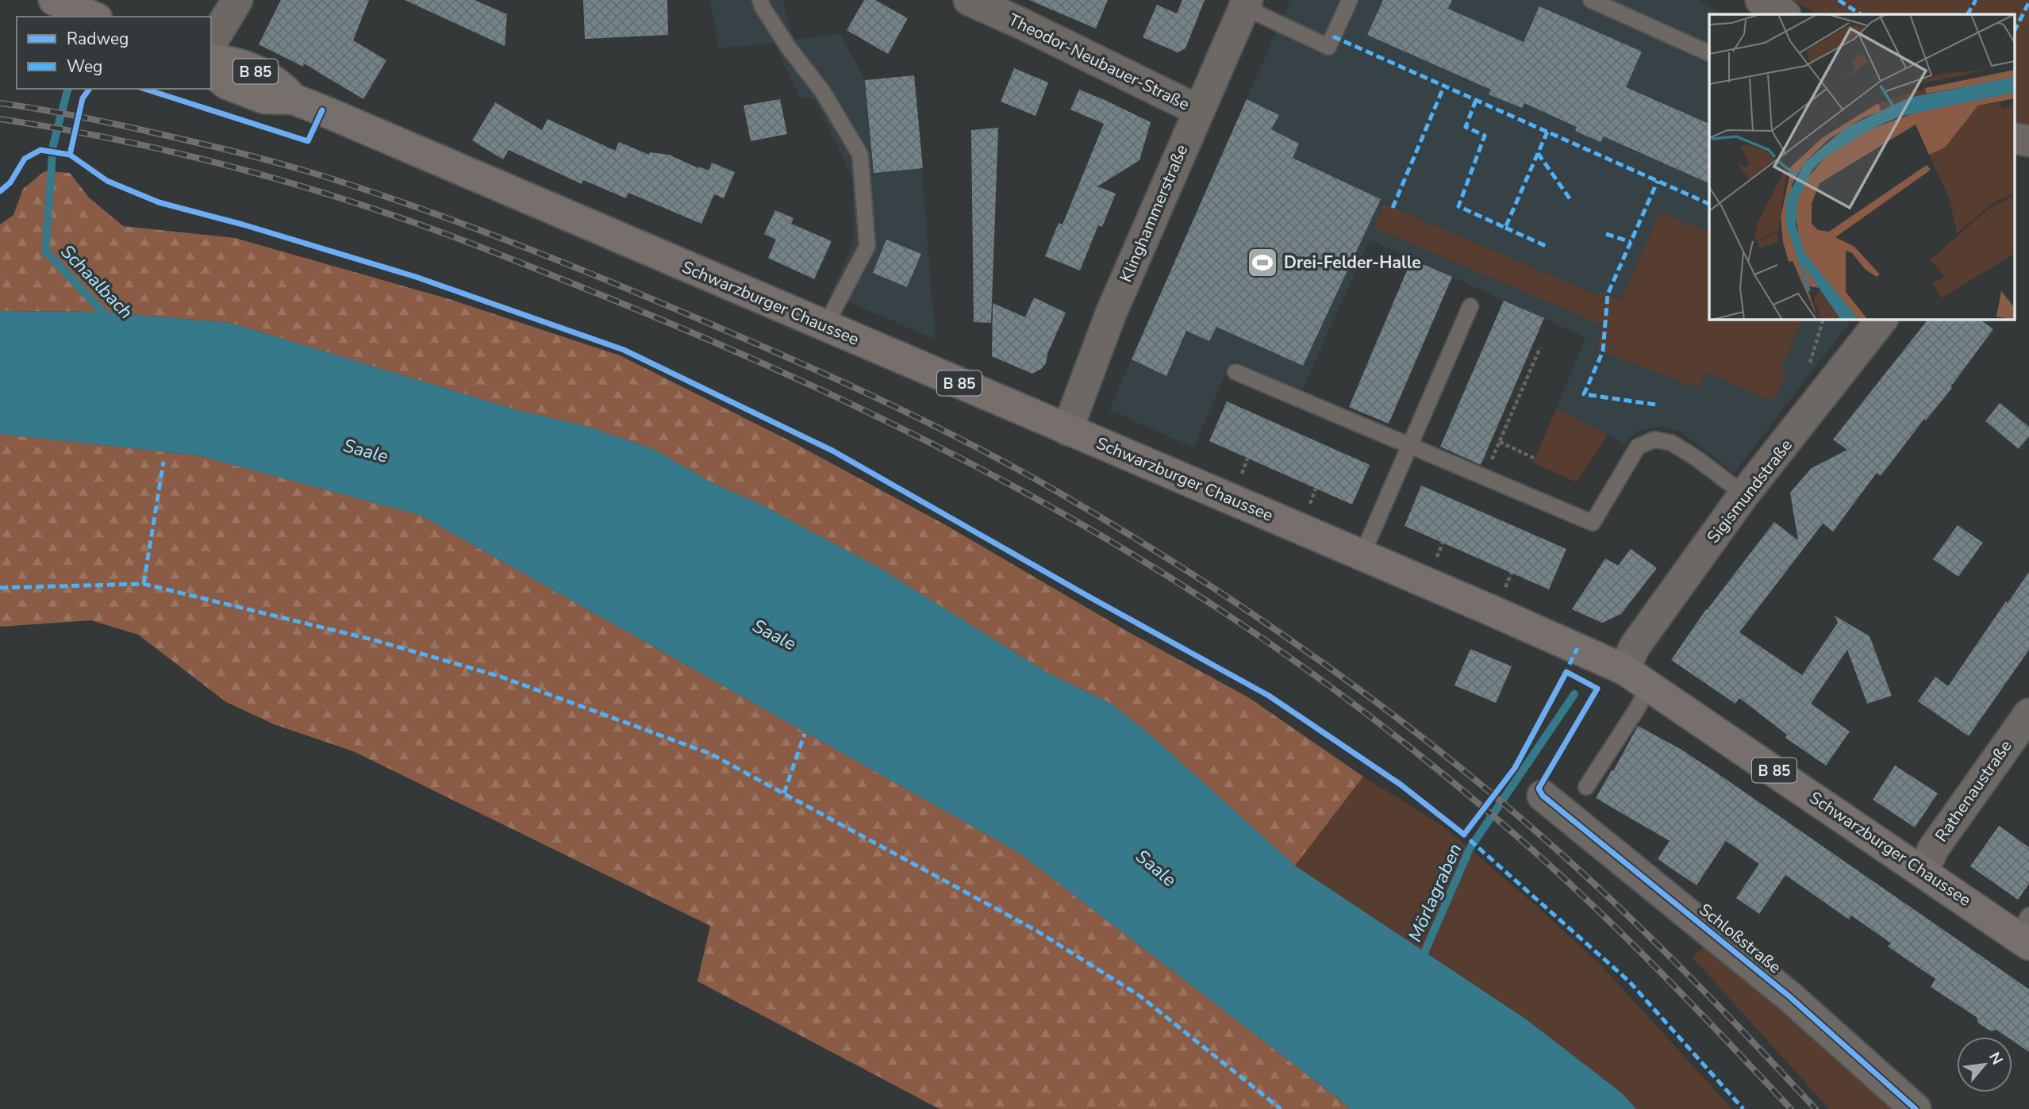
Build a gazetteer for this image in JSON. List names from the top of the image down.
{
  "streets": {
    "main road": ["B 85", "Schwarzburger Chaussee"],
    "street": [
      "Theodor-Neubauer-Straße",
      "Klinghammerstraße",
      "Sigismundstraße",
      "Rathenaustraße",
      "Schloßstraße"
    ]
  },
  "crossings": [
    ["Theodor-Neubauer-Straße", "Klinghammerstraße"],
    ["Klinghammerstraße", "Schwarzburger Chaussee"],
    ["Schwarzburger Chaussee", "Sigismundstraße"],
    ["Schwarzburger Chaussee", "Rathenaustraße"]
  ],
  "water": ["Schaalbach", "Saale", "Mörlagraben"],
  "places": {
    "sports": ["Drei-Felder-Halle"]
  },
  "legend": ["Radweg", "Weg"],
  "north": "top right"
}
